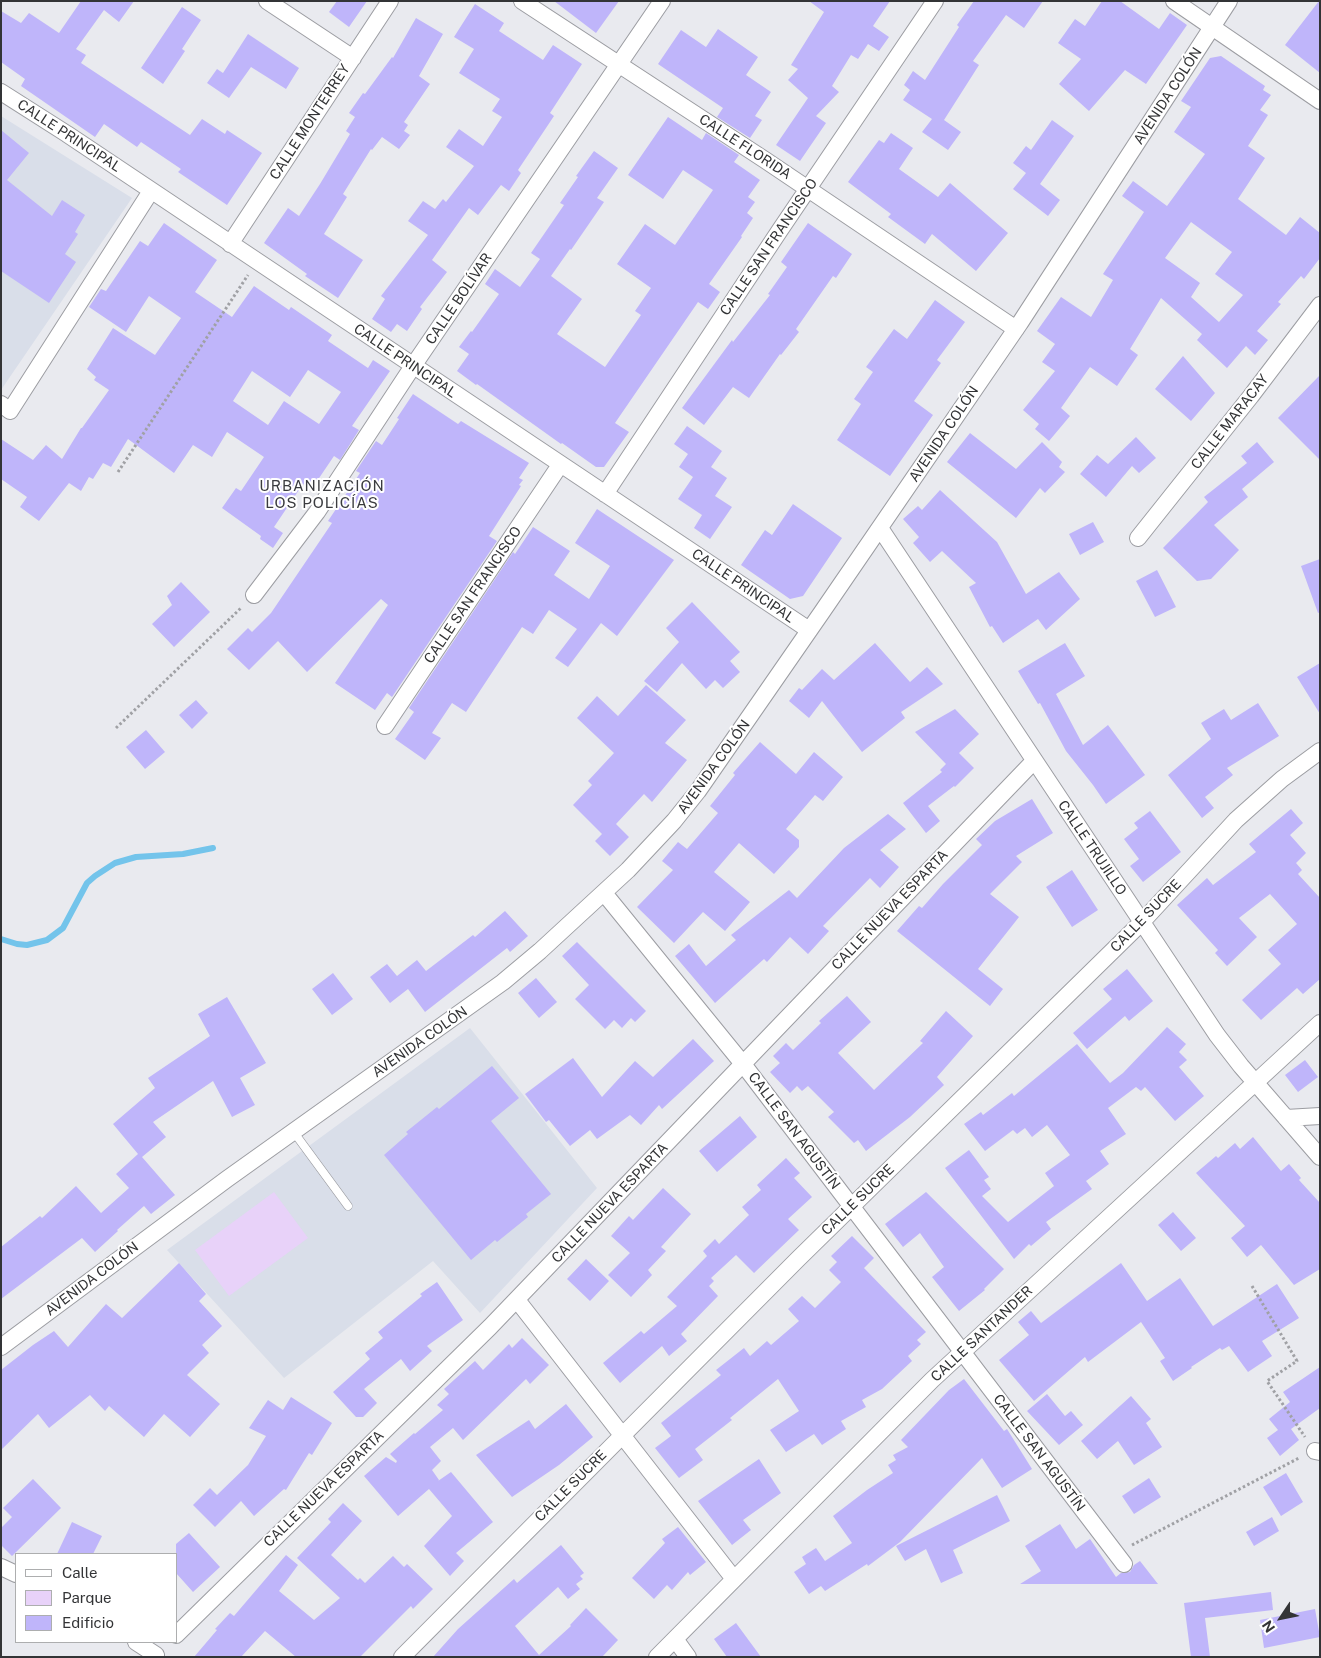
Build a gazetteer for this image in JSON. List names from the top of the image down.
{
  "streets": {
    "street": [
      "AVENIDA COLÓN",
      "CALLE MONTERREY",
      "CALLE PRINCIPAL",
      "CALLE FLORIDA",
      "CALLE SAN FRANCISCO",
      "CALLE BOLÍVAR",
      "CALLE MARACAY",
      "CALLE TRUJILLO",
      "CALLE NUEVA ESPARTA",
      "CALLE SUCRE",
      "CALLE SAN AGUSTÍN",
      "CALLE SANTANDER"
    ]
  },
  "crossings": [
    ["AVENIDA COLÓN", "CALLE PRINCIPAL"],
    ["AVENIDA COLÓN", "CALLE FLORIDA"],
    ["AVENIDA COLÓN", "CALLE TRUJILLO"],
    ["AVENIDA COLÓN", "CALLE SAN AGUSTÍN"],
    ["CALLE MONTERREY", "CALLE PRINCIPAL"],
    ["CALLE PRINCIPAL", "CALLE SAN FRANCISCO"],
    ["CALLE PRINCIPAL", "CALLE BOLÍVAR"],
    ["CALLE FLORIDA", "CALLE SAN FRANCISCO"],
    ["CALLE FLORIDA", "CALLE BOLÍVAR"],
    ["CALLE TRUJILLO", "CALLE NUEVA ESPARTA"],
    ["CALLE TRUJILLO", "CALLE SUCRE"],
    ["CALLE TRUJILLO", "CALLE SANTANDER"],
    ["CALLE NUEVA ESPARTA", "CALLE SAN AGUSTÍN"],
    ["CALLE SUCRE", "CALLE SAN AGUSTÍN"],
    ["CALLE SAN AGUSTÍN", "CALLE SANTANDER"]
  ],
  "districts": ["URBANIZACIÓN LOS POLICÍAS"],
  "legend": ["Calle", "Parque", "Edificio"],
  "north": "bottom left"
}
